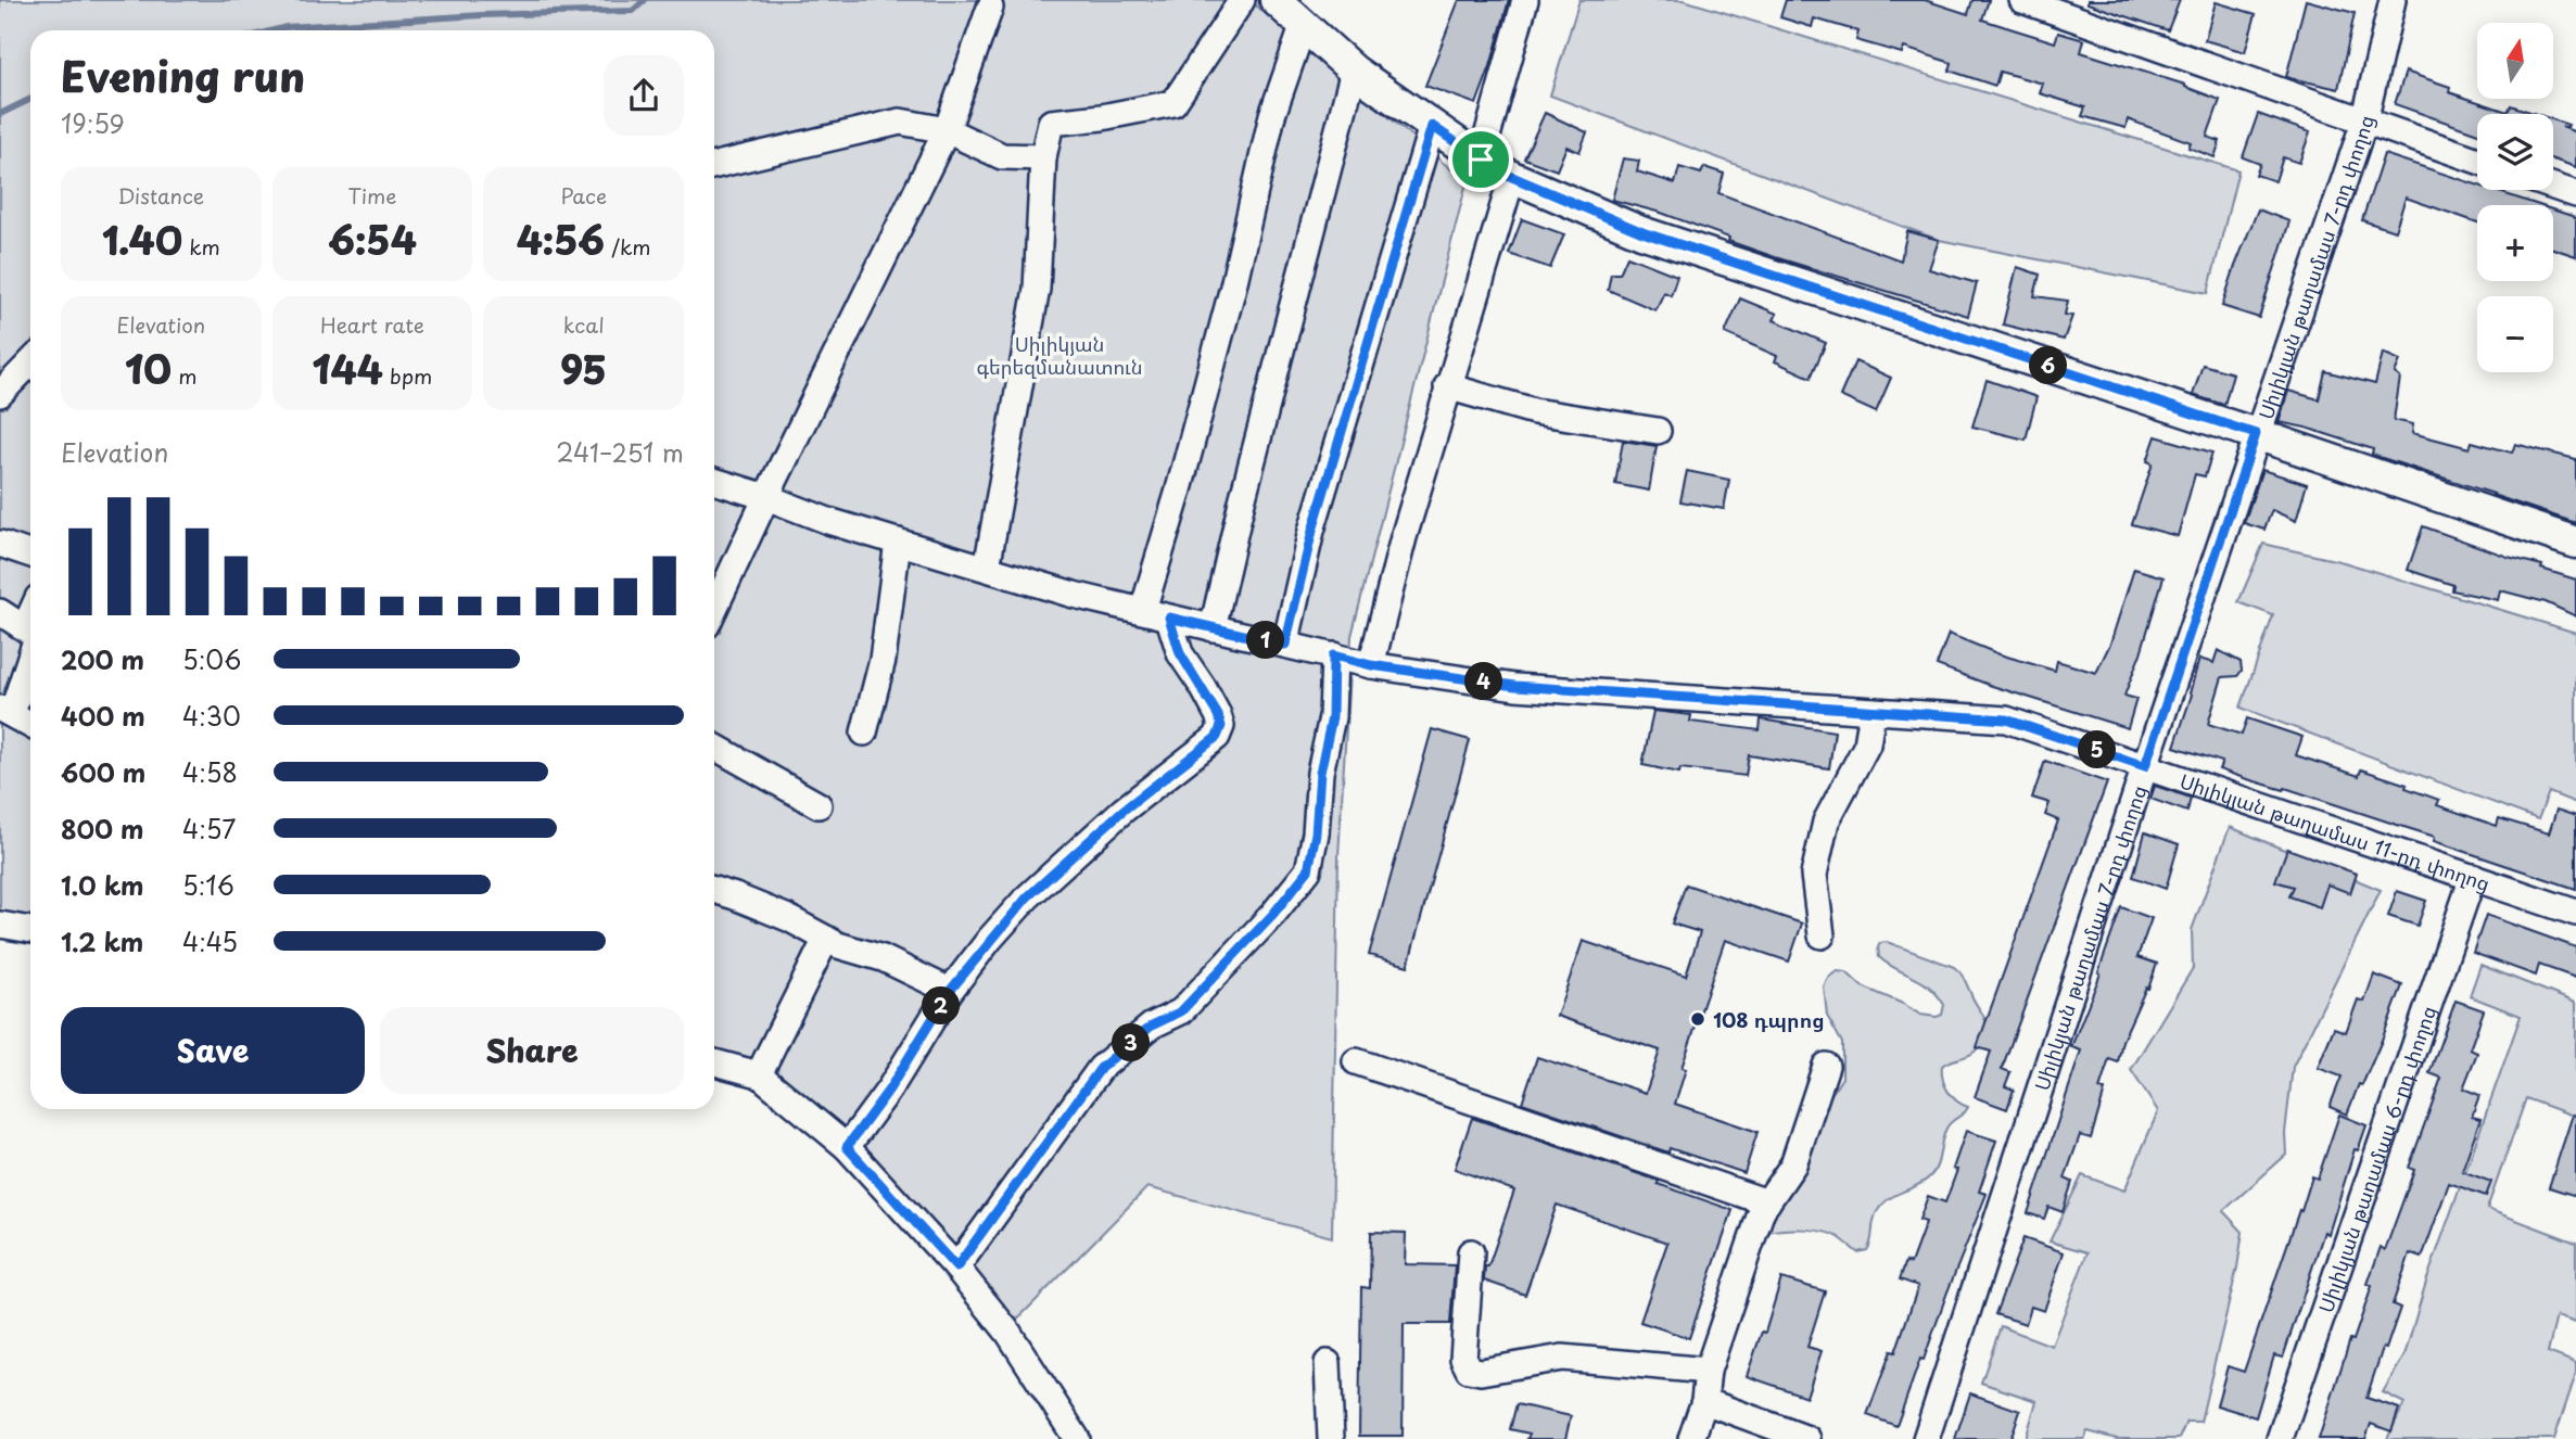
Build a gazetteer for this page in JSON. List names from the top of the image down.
{
  "streets": {
    "street": ["Սիլիկյան թաղամաս 7-րդ փողոց", "Սիլիկյան թաղամաս 11-րդ փողոց", "Սիլիկյան թաղամաս 6-րդ փողոց"]
  },
  "crossings": [
    ["Սիլիկյան թաղամաս 7-րդ փողոց", "Սիլիկյան թաղամաս 11-րդ փողոց"],
    ["Սիլիկյան թաղամաս 11-րդ փողոց", "Սիլիկյան թաղամաս 6-րդ փողոց"]
  ],
  "parks": ["Սիլիկյան գերեզմանատուն"],
  "places": ["108 դպրոց"],
  "north": "top",
  "page": {
    "map_buttons": ["+", "−"],
    "heading": ["Evening run", "19:59"],
    "stats": [
      ["Distance", "1.40 km"],
      ["Time", "6:54"],
      ["Pace", "4:56 /km"],
      ["Elevation", "10 m"],
      ["Heart rate", "144 bpm"],
      ["kcal", "95"]
    ],
    "pins": [
      "6",
      "1",
      "4",
      "5",
      "2",
      "3"
    ],
    "chart": ["Elevation", "241–251 m"],
    "list": [
      {
        "name": "200 m",
        "note": "5:06"
      },
      {
        "name": "400 m",
        "note": "4:30"
      },
      {
        "name": "600 m",
        "note": "4:58"
      },
      {
        "name": "800 m",
        "note": "4:57"
      },
      {
        "name": "1.0 km",
        "note": "5:16"
      },
      {
        "name": "1.2 km",
        "note": "4:45"
      }
    ],
    "buttons": ["Save", "Share"]
  }
}
